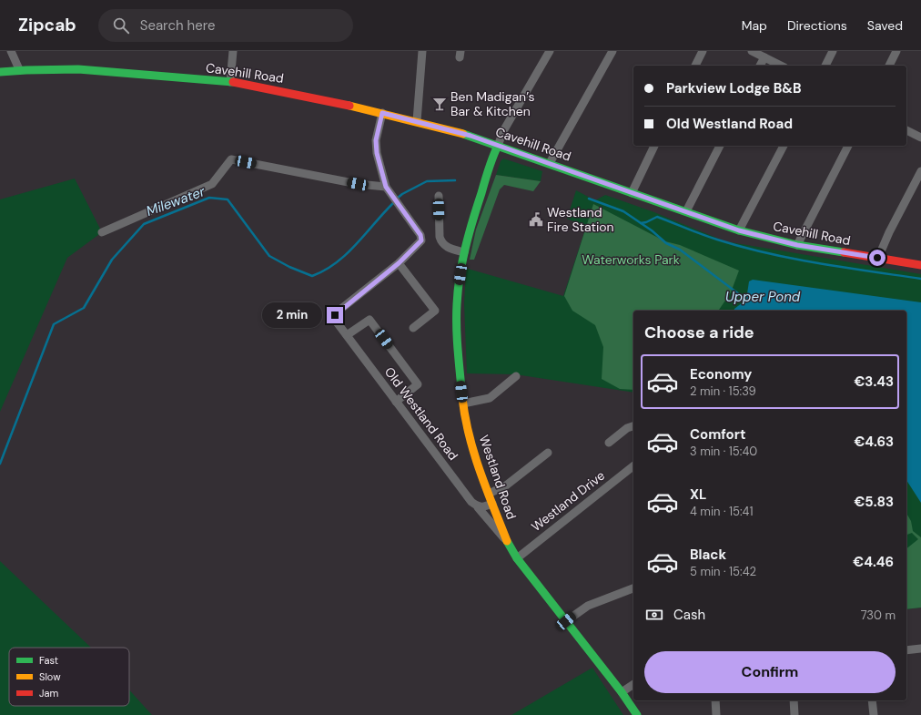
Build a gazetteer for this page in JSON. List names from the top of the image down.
{
  "streets": {
    "main road": ["Cavehill Road", "Westland Road"],
    "street": ["Old Westland Road", "Westland Drive"]
  },
  "crossings": [
    ["Cavehill Road", "Old Westland Road"],
    ["Cavehill Road", "Westland Road"],
    ["Old Westland Road", "Westland Road"],
    ["Westland Road", "Westland Drive"]
  ],
  "water": ["Milewater", "Upper Pond"],
  "parks": ["Waterworks Park"],
  "places": {
    "bar": ["Ben Madigan’s Bar & Kitchen"],
    "public building": ["Westland Fire Station"]
  },
  "legend": ["Fast", "Slow", "Jam"],
  "page": {
    "header": "Zipcab",
    "search": "Search here",
    "nav": ["Map", "Directions", "Saved"],
    "banner": ["Parkview Lodge B&B", "Old Westland Road"],
    "bubble": "2 min",
    "heading": "Choose a ride",
    "list": [
      {
        "name": "Economy",
        "note": "2 min · 15:39",
        "value": "€3.43"
      },
      {
        "name": "Comfort",
        "note": "3 min · 15:40",
        "value": "€4.63"
      },
      {
        "name": "XL",
        "note": "4 min · 15:41",
        "value": "€5.83"
      },
      {
        "name": "Black",
        "note": "5 min · 15:42",
        "value": "€4.46"
      }
    ],
    "pay": ["Cash", "730 m"],
    "buttons": "Confirm"
  }
}
